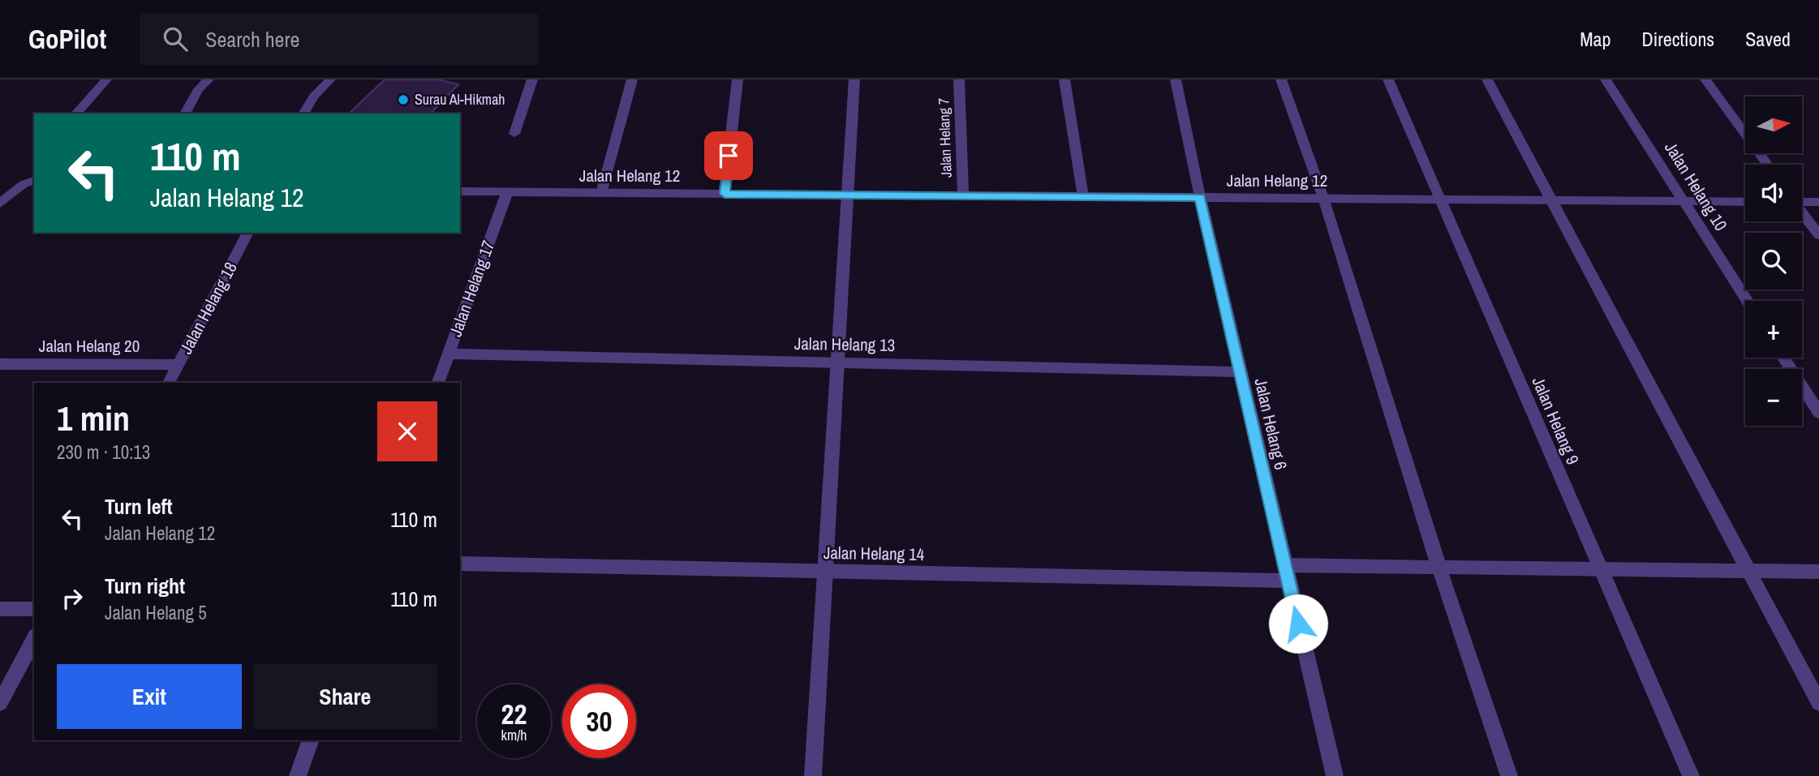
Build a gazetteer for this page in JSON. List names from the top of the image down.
{
  "streets": {
    "street": [
      "Jalan Helang 7",
      "Jalan Helang 12",
      "Jalan Helang 10",
      "Jalan Helang 17",
      "Jalan Helang 18",
      "Jalan Helang 13",
      "Jalan Helang 20",
      "Jalan Helang 9",
      "Jalan Helang 6",
      "Jalan Helang 14"
    ]
  },
  "crossings": [
    ["Jalan Helang 7", "Jalan Helang 12"],
    ["Jalan Helang 12", "Jalan Helang 10"],
    ["Jalan Helang 12", "Jalan Helang 17"],
    ["Jalan Helang 12", "Jalan Helang 9"],
    ["Jalan Helang 12", "Jalan Helang 6"],
    ["Jalan Helang 17", "Jalan Helang 13"],
    ["Jalan Helang 18", "Jalan Helang 20"],
    ["Jalan Helang 13", "Jalan Helang 6"],
    ["Jalan Helang 9", "Jalan Helang 14"],
    ["Jalan Helang 6", "Jalan Helang 14"]
  ],
  "places": ["Surau Al-Hikmah"],
  "north": "right",
  "page": {
    "header": "GoPilot",
    "search": "Search here",
    "nav": ["Map", "Directions", "Saved"],
    "map_buttons": ["+", "−"],
    "turn": ["110 m", "Jalan Helang 12"],
    "heading": ["1 min", "230 m · 10:13"],
    "list": [
      {
        "name": "Turn left",
        "note": "Jalan Helang 12",
        "value": "110 m"
      },
      {
        "name": "Turn right",
        "note": "Jalan Helang 5",
        "value": "110 m"
      }
    ],
    "buttons": ["Exit", "Share"],
    "speed": "22 km/h",
    "limit": "30"
  }
}
